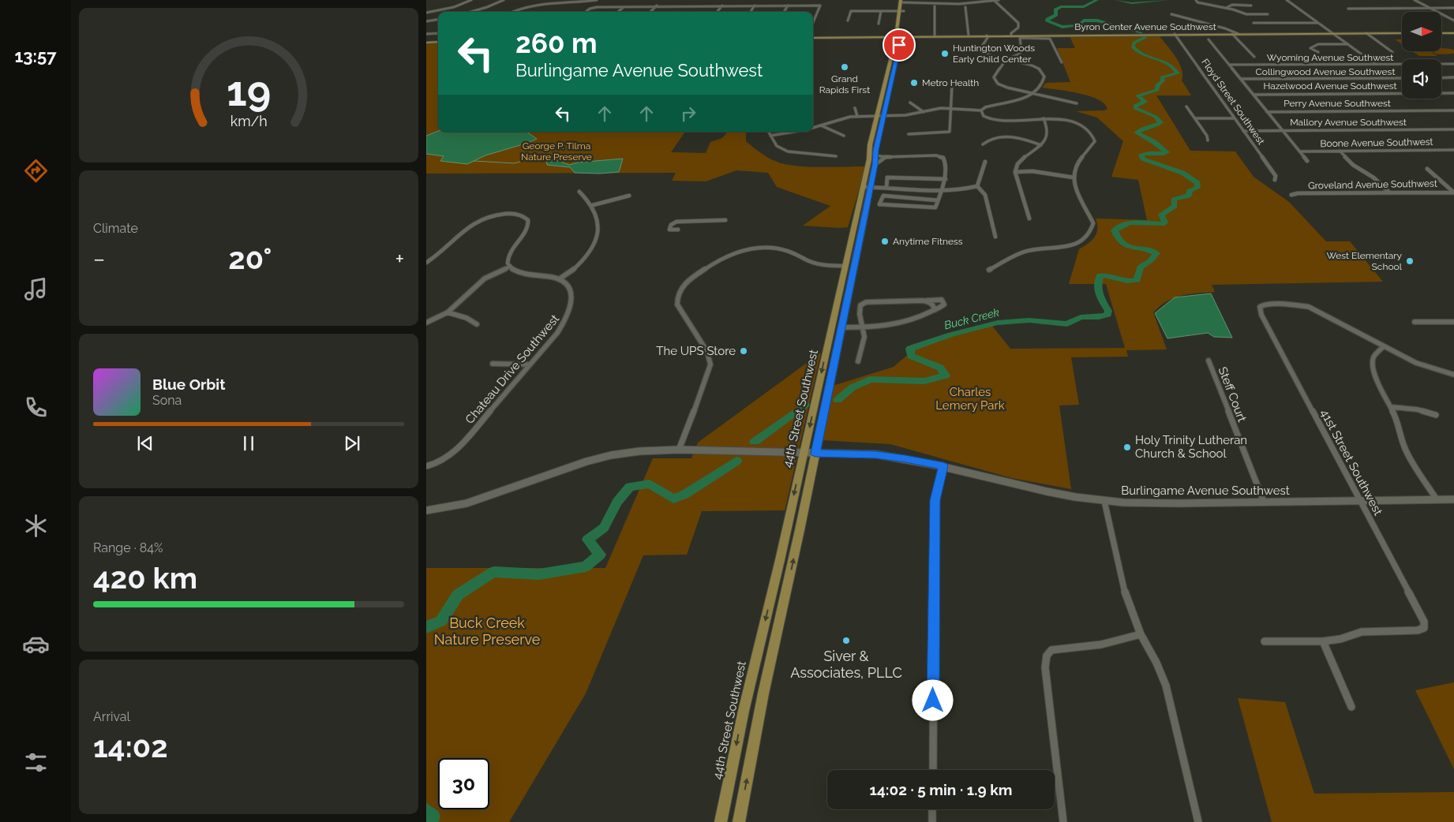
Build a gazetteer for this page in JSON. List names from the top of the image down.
{
  "streets": {
    "main road": ["Byron Center Avenue Southwest", "44th Street Southwest"],
    "street": [
      "Wyoming Avenue Southwest",
      "Collingwood Avenue Southwest",
      "Hazelwood Avenue Southwest",
      "Floyd Street Southwest",
      "Perry Avenue Southwest",
      "Mallory Avenue Southwest",
      "Boone Avenue Southwest",
      "Groveland Avenue Southwest",
      "Chateau Drive Southwest",
      "Steff Court",
      "41st Street Southwest",
      "Burlingame Avenue Southwest"
    ]
  },
  "crossings": [
    ["Byron Center Avenue Southwest", "Floyd Street Southwest"],
    ["Byron Center Avenue Southwest", "44th Street Southwest"],
    ["Floyd Street Southwest", "Mallory Avenue Southwest"],
    ["Steff Court", "Burlingame Avenue Southwest"],
    ["44th Street Southwest", "Burlingame Avenue Southwest"],
    ["41st Street Southwest", "Burlingame Avenue Southwest"]
  ],
  "water": ["Buck Creek"],
  "parks": ["George P. Tilma Nature Preserve", "Charles Lemery Park", "Buck Creek Nature Preserve"],
  "places": [
    "Huntington Woods Early Child Center",
    "Grand Rapids First",
    "Metro Health",
    "Anytime Fitness",
    "West Elementary School",
    "The UPS Store",
    "Holy Trinity Lutheran Church & School",
    "Siver & Associates, PLLC"
  ],
  "north": "right",
  "page": {
    "tabs": "13:57",
    "turn": ["260 m", "Burlingame Avenue Southwest"],
    "tile": [
      "Climate",
      ["Range · 84%", "420 km"],
      ["Arrival", "14:02"]
    ],
    "heat": ["−", "20°", "+"],
    "song": ["Blue Orbit", "Sona"],
    "limit": "30",
    "trip": "14:02 · 5 min · 1.9 km",
    "gauge": ["19", "km/h"]
  }
}
